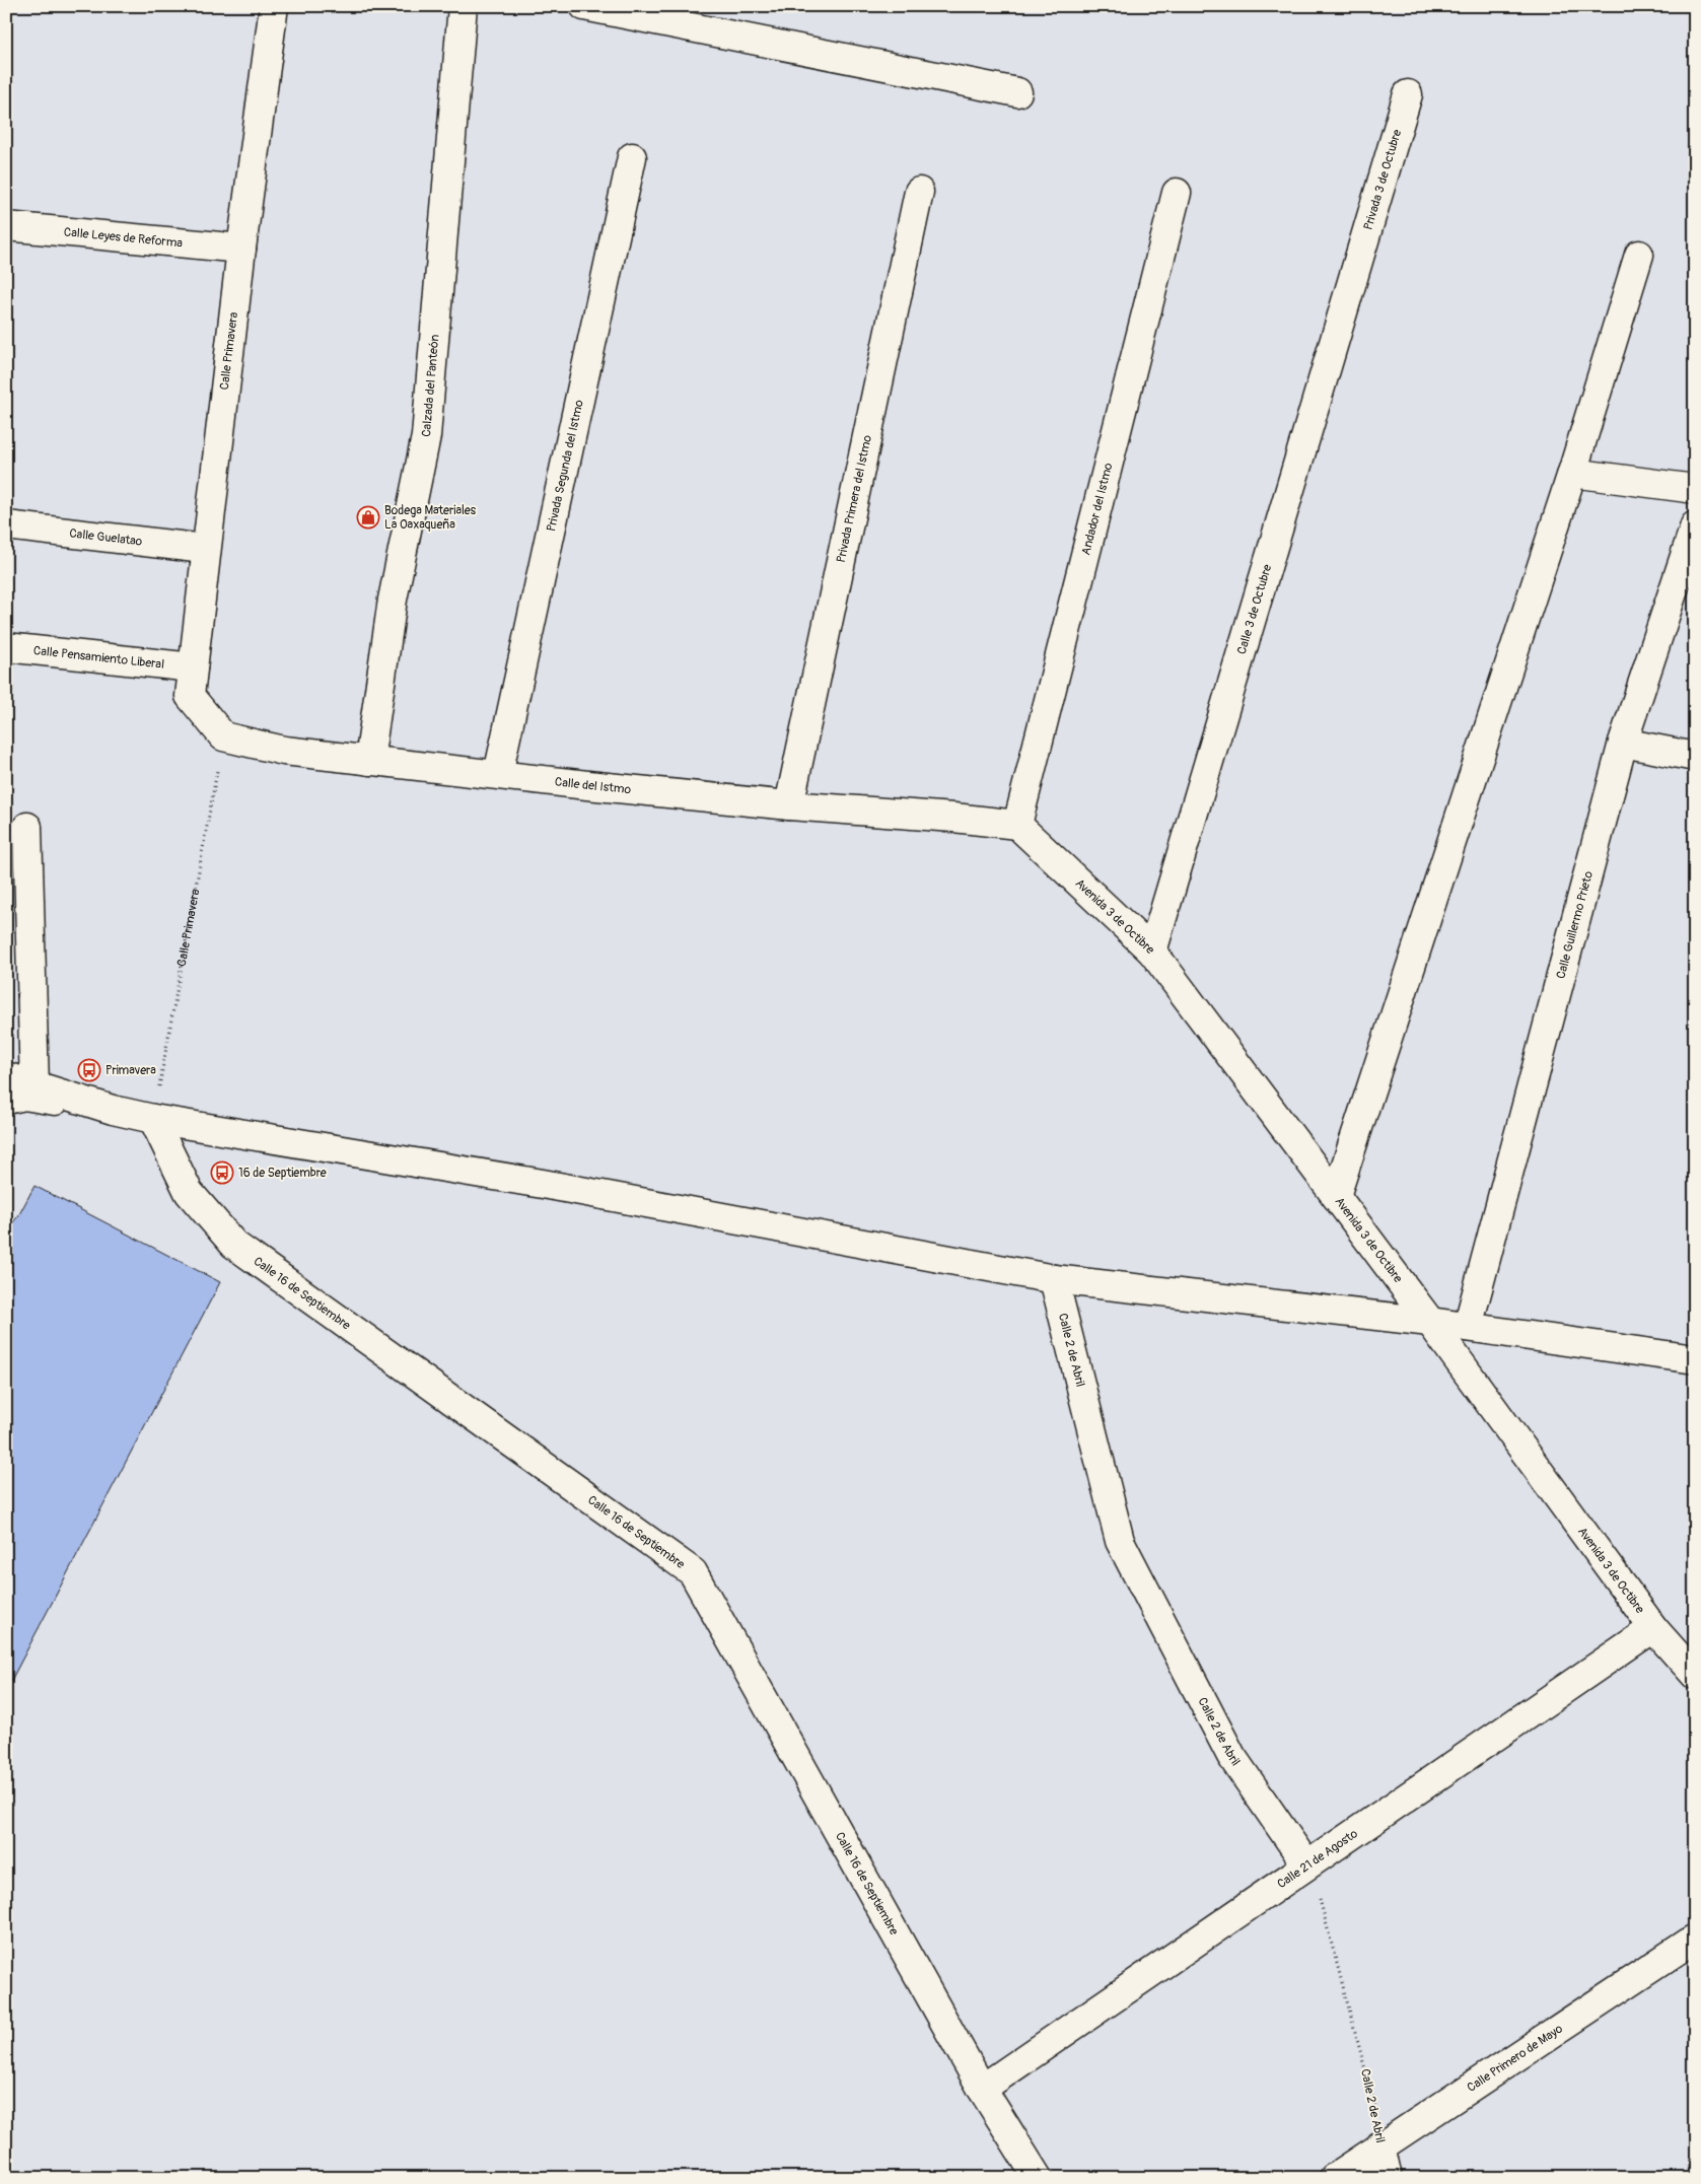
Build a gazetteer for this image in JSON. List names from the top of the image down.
{
  "streets": {
    "street": [
      "Privada 3 de Octubre",
      "Calle Leyes de Reforma",
      "Calle Primavera",
      "Calzada del Panteón",
      "Privada Segunda del Istmo",
      "Privada Primera del Istmo",
      "Andador del Istmo",
      "Calle Guelatao",
      "Calle 3 de Octubre",
      "Calle Pensamiento Liberal",
      "Calle del Istmo",
      "Avenida 3 de Octibre",
      "Calle Guillermo Prieto",
      "Calle 16 de Septiembre",
      "Calle 2 de Abril",
      "Calle 21 de Agosto",
      "Calle Primero de Mayo"
    ]
  },
  "crossings": [
    ["Privada 3 de Octubre", "Calle 3 de Octubre"],
    ["Calle Leyes de Reforma", "Calle Primavera"],
    ["Calle Primavera", "Calle Guelatao"],
    ["Calle Primavera", "Calle Pensamiento Liberal"],
    ["Calle Primavera", "Calle del Istmo"],
    ["Calle Primavera", "Calle 16 de Septiembre"],
    ["Calzada del Panteón", "Calle del Istmo"],
    ["Privada Segunda del Istmo", "Calle del Istmo"],
    ["Privada Primera del Istmo", "Calle del Istmo"],
    ["Andador del Istmo", "Calle del Istmo"],
    ["Andador del Istmo", "Avenida 3 de Octibre"],
    ["Calle 3 de Octubre", "Avenida 3 de Octibre"],
    ["Calle del Istmo", "Avenida 3 de Octibre"],
    ["Avenida 3 de Octibre", "Calle 21 de Agosto"],
    ["Calle 16 de Septiembre", "Calle 21 de Agosto"],
    ["Calle 2 de Abril", "Calle 21 de Agosto"],
    ["Calle 2 de Abril", "Calle Primero de Mayo"]
  ],
  "places": {
    "shop": ["Bodega Materiales La Oaxaqueña"],
    "bus stop": ["Primavera", "16 de Septiembre"]
  }
}
